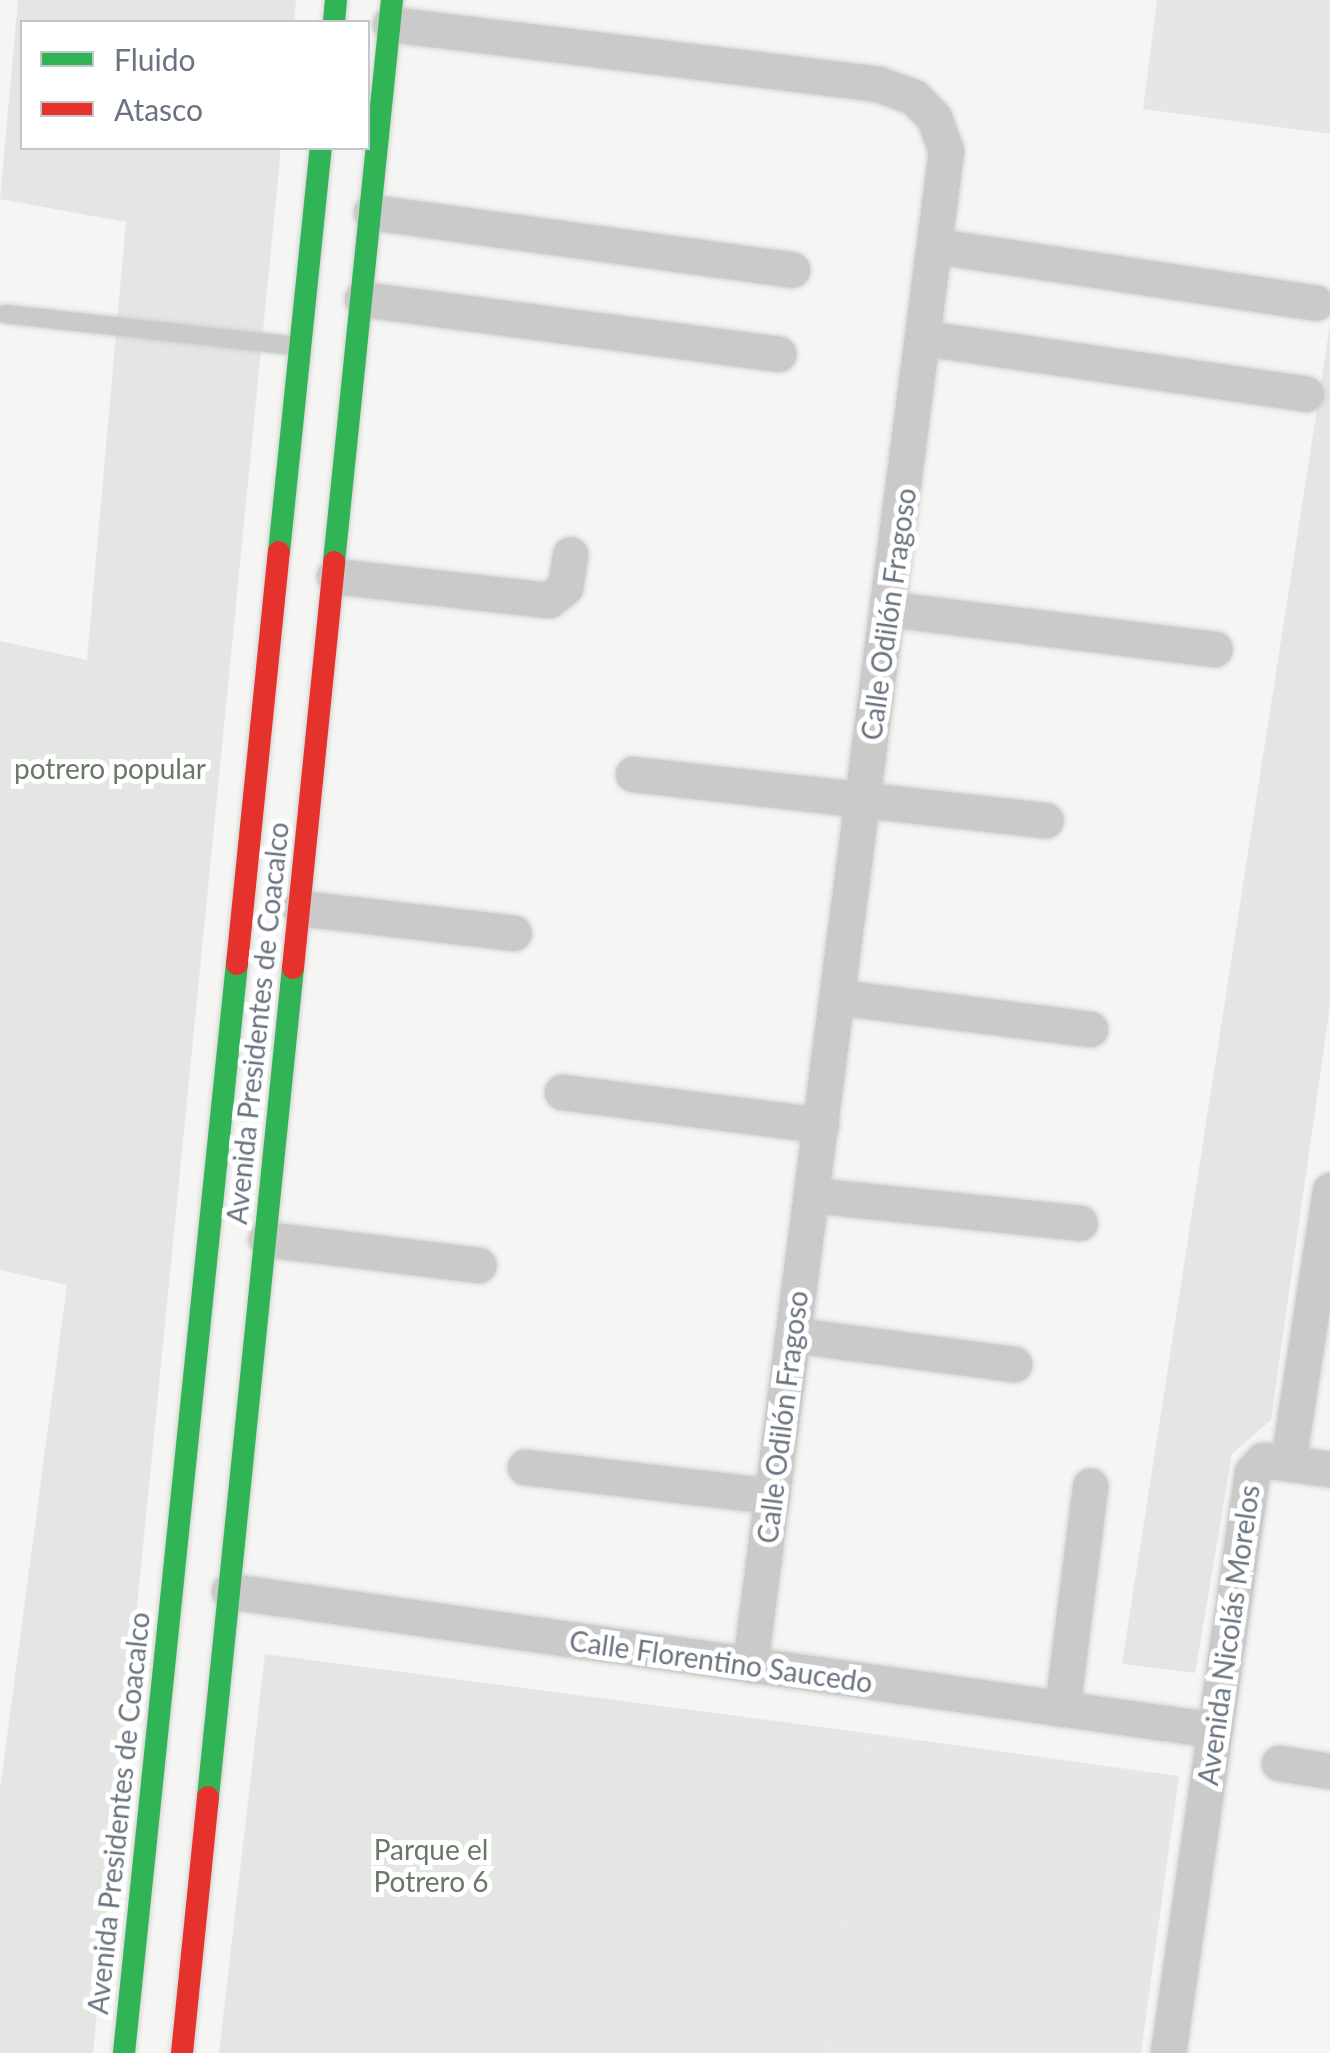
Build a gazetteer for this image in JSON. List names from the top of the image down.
{
  "streets": {
    "street": [
      "Calle Odilón Fragoso",
      "Avenida Presidentes de Coacalco",
      "Avenida Nicolás Morelos",
      "Calle Florentino Saucedo"
    ]
  },
  "crossings": [
    ["Calle Odilón Fragoso", "Avenida Presidentes de Coacalco"],
    ["Calle Odilón Fragoso", "Calle Florentino Saucedo"],
    ["Avenida Presidentes de Coacalco", "Calle Florentino Saucedo"],
    ["Avenida Nicolás Morelos", "Calle Florentino Saucedo"]
  ],
  "parks": ["potrero popular", "Parque el Potrero 6"],
  "legend": ["Fluido", "Atasco"]
}
